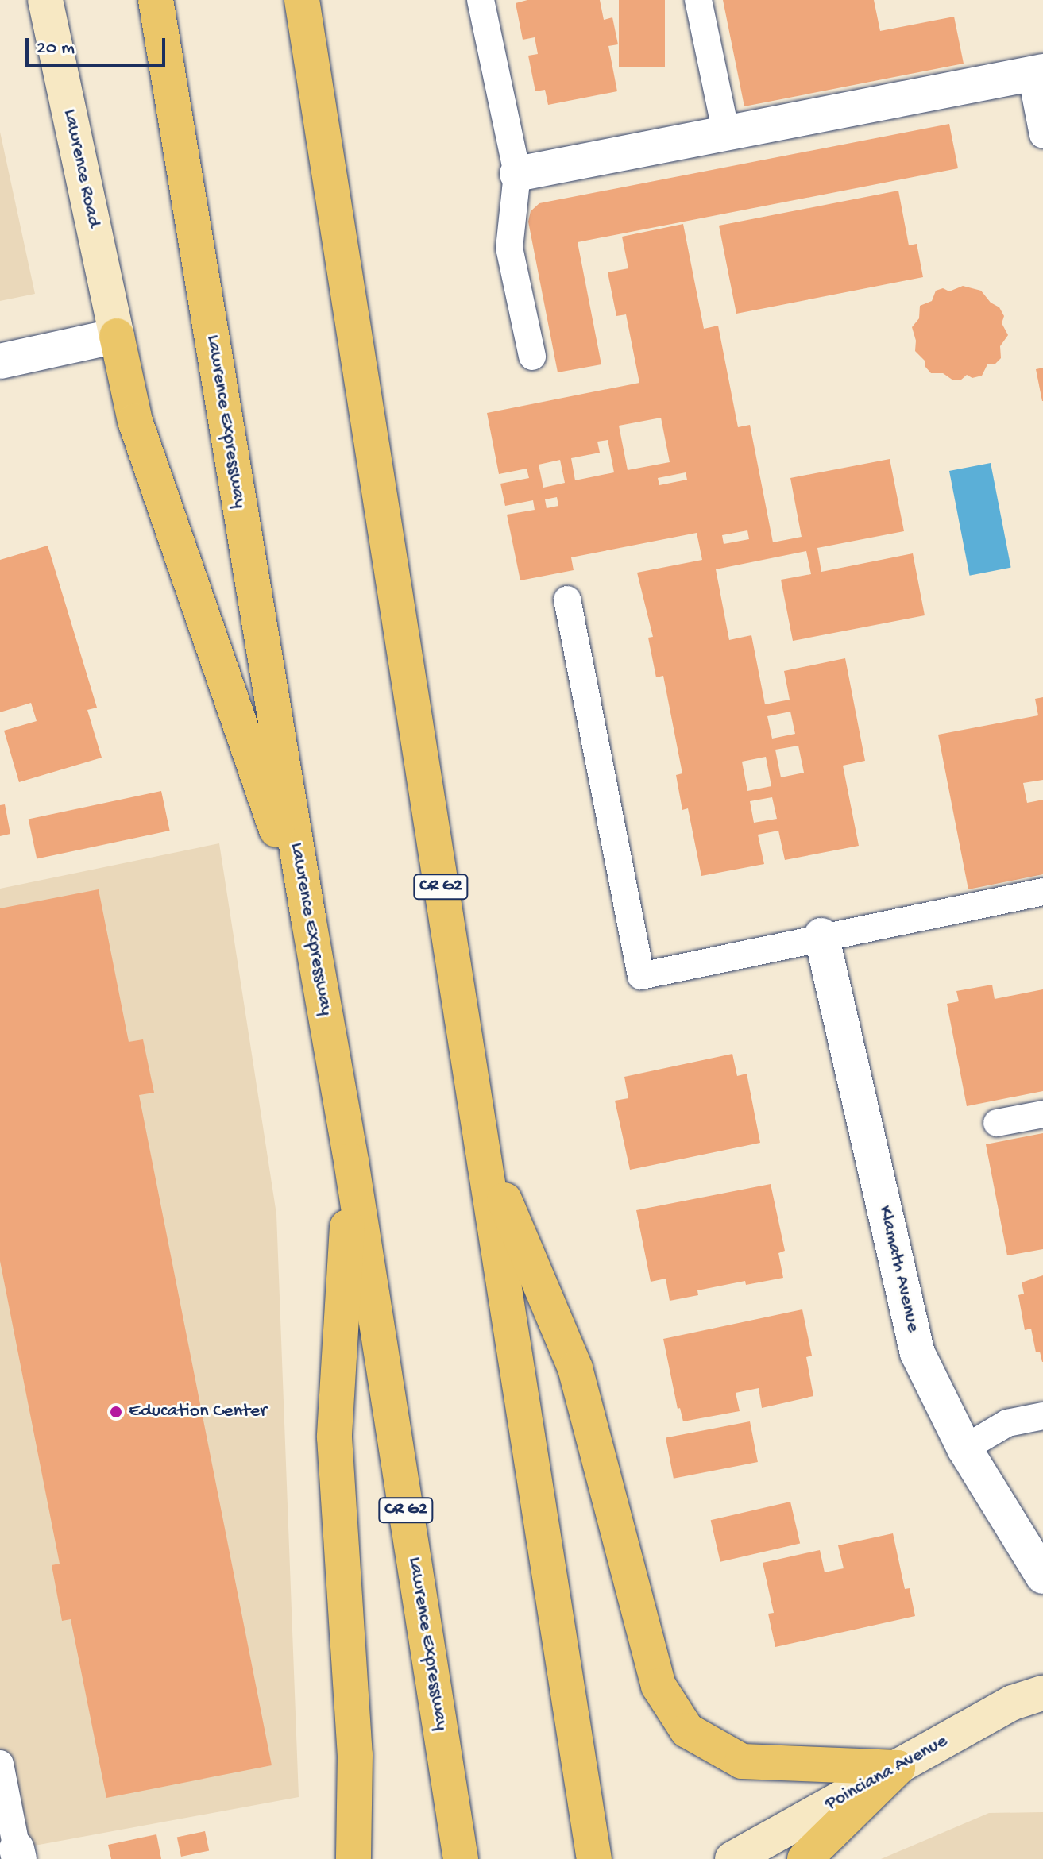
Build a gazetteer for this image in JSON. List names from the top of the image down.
{
  "streets": {
    "highway": ["Lawrence Expressway", "CR G2"],
    "street": ["Lawrence Road", "Klamath Avenue", "Poinciana Avenue"]
  },
  "places": ["Education Center"],
  "scale_bar": "20 m"
}
